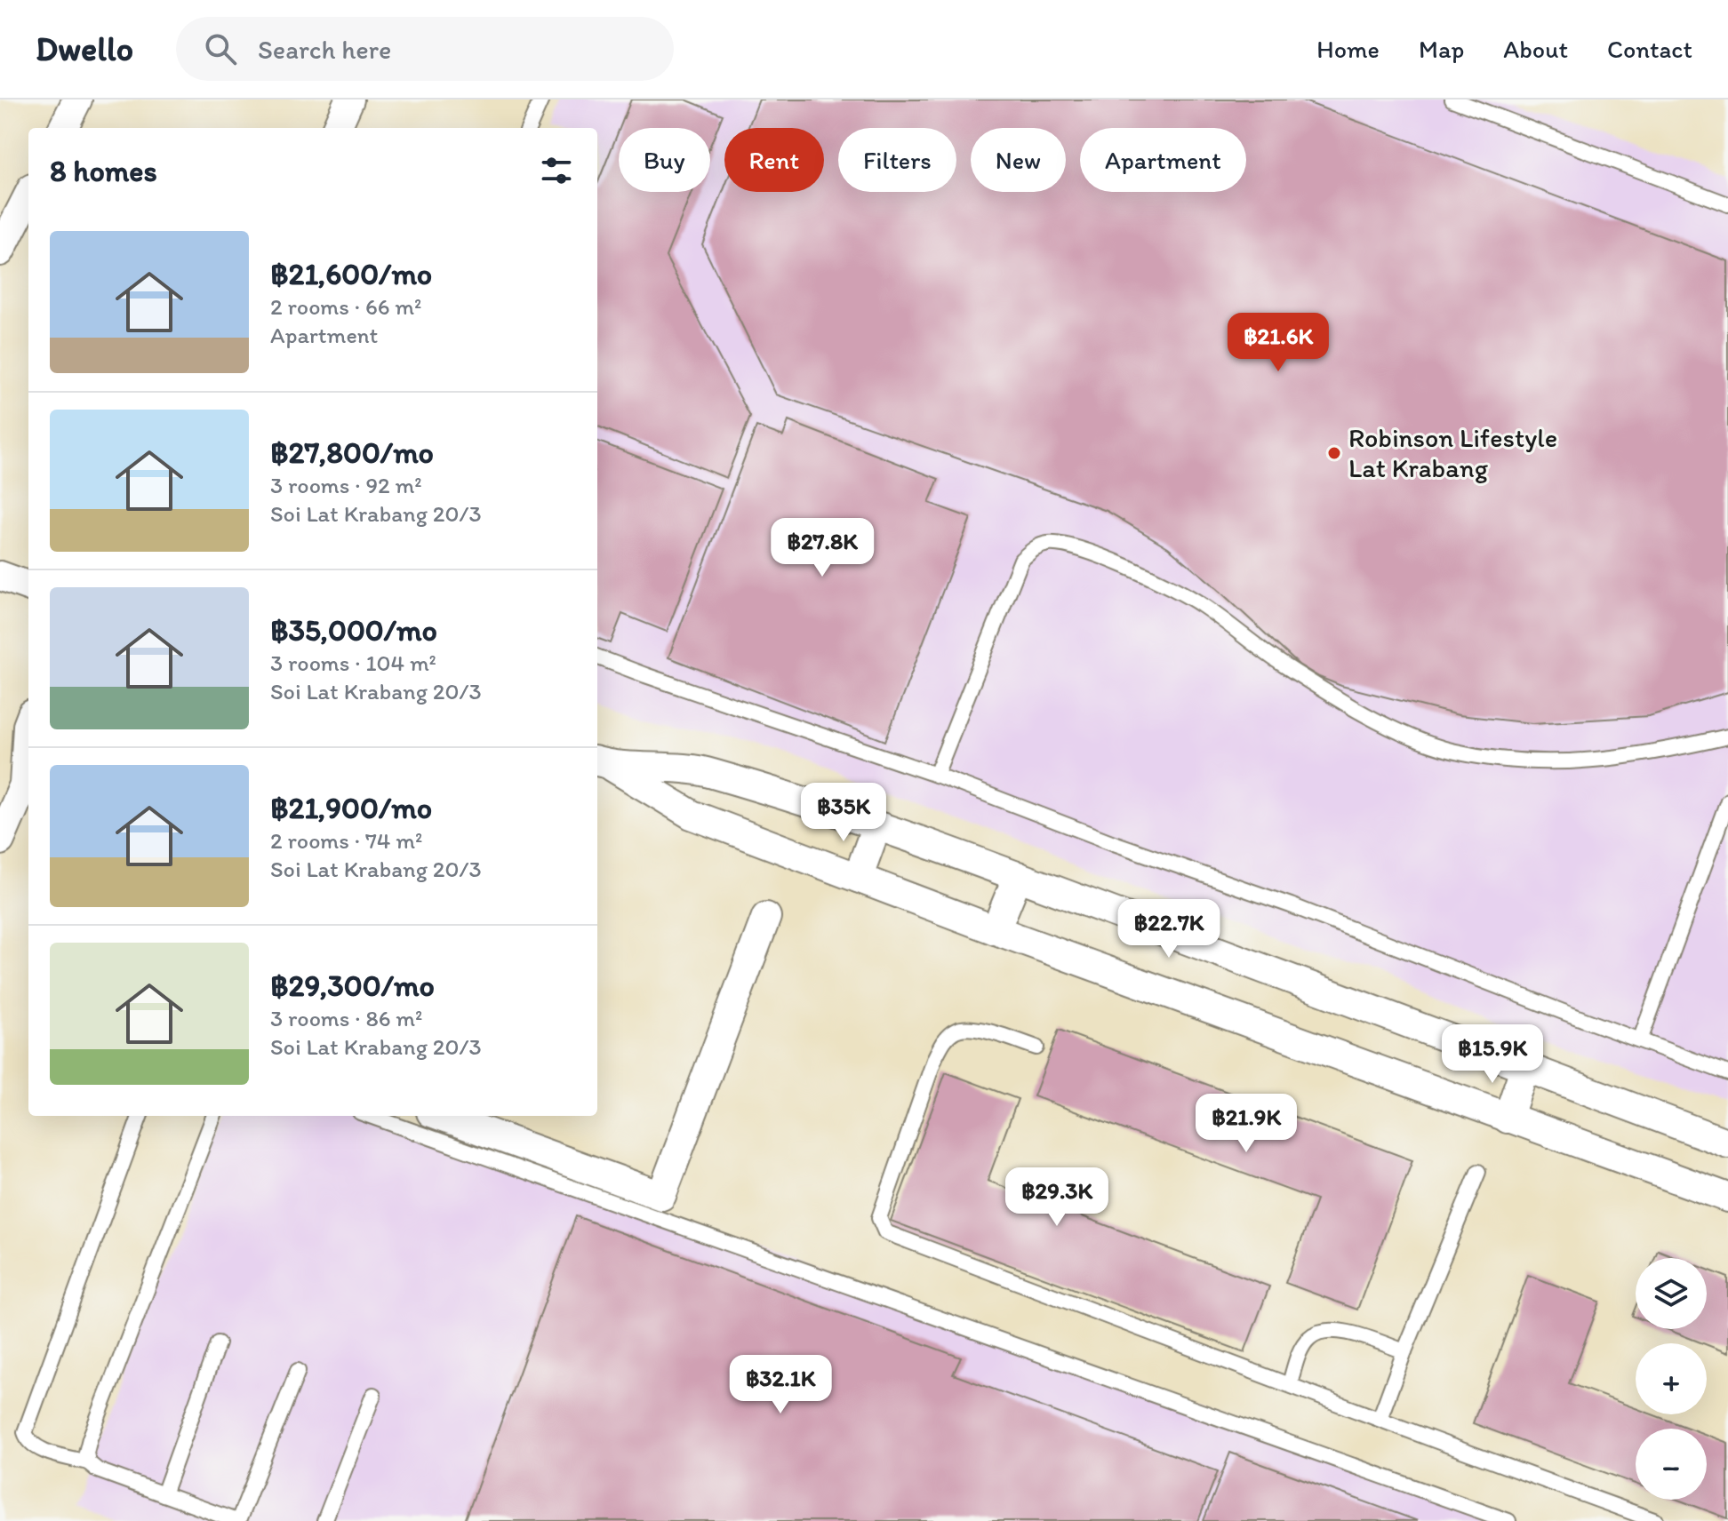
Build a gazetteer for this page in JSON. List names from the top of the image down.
{
  "places": ["Robinson Lifestyle Lat Krabang"],
  "page": {
    "header": "Dwello",
    "search": "Search here",
    "nav": [
      "Home",
      "Map",
      "About",
      "Contact"
    ],
    "chip": [
      "Buy",
      "Rent",
      "Filters",
      "New",
      "Apartment"
    ],
    "heading": "8 homes",
    "list": [
      {
        "name": "฿21,600/mo",
        "note": "2 rooms · 66 m² · Apartment"
      },
      {
        "name": "฿27,800/mo",
        "note": "3 rooms · 92 m² · Soi Lat Krabang 20/3"
      },
      {
        "name": "฿35,000/mo",
        "note": "3 rooms · 104 m² · Soi Lat Krabang 20/3"
      },
      {
        "name": "฿21,900/mo",
        "note": "2 rooms · 74 m² · Soi Lat Krabang 20/3"
      },
      {
        "name": "฿29,300/mo",
        "note": "3 rooms · 86 m² · Soi Lat Krabang 20/3"
      }
    ],
    "price": [
      "฿21.6K",
      "฿27.8K",
      "฿35K",
      "฿22.7K",
      "฿15.9K",
      "฿21.9K",
      "฿29.3K",
      "฿32.1K"
    ],
    "map_buttons": ["+", "−"]
  }
}
